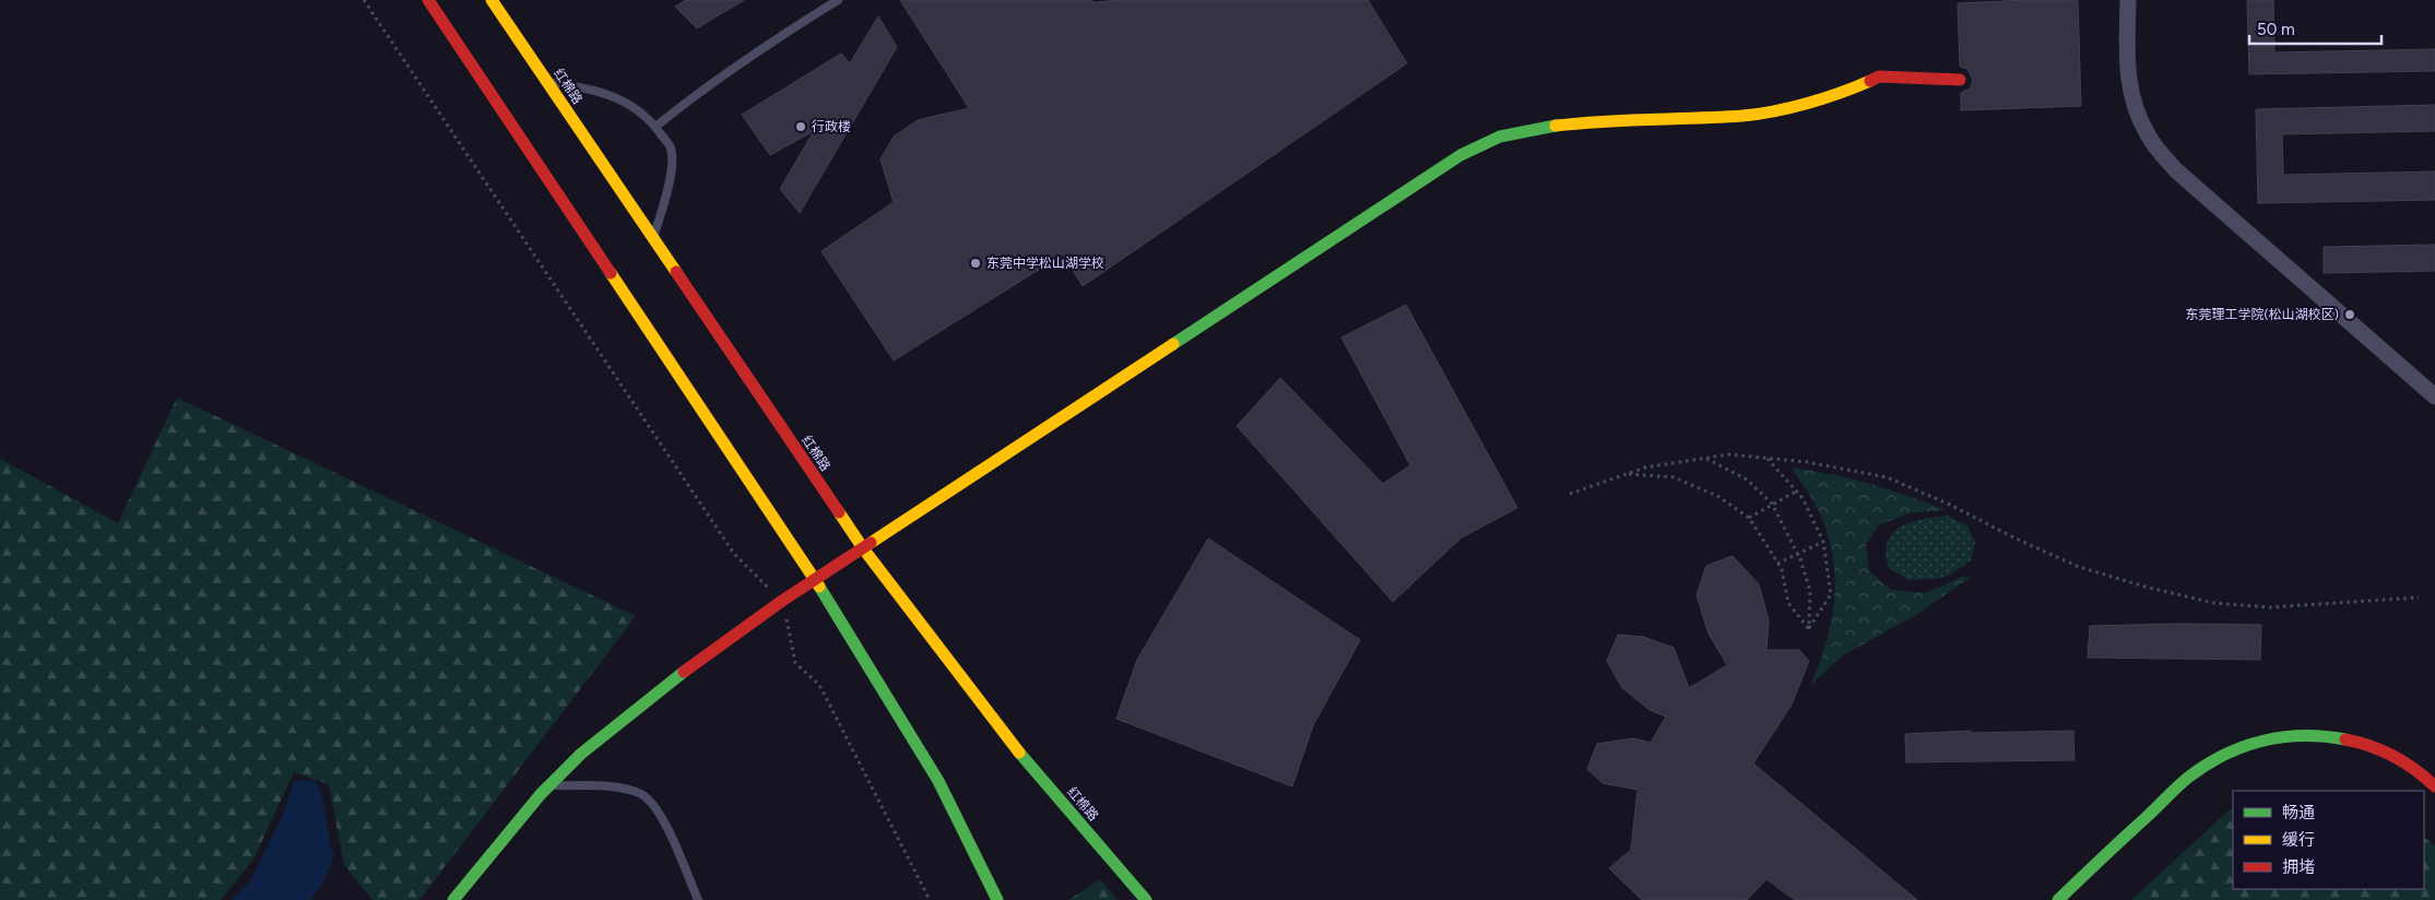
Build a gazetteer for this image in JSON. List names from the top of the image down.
{
  "streets": {
    "street": ["红棉路"]
  },
  "places": ["行政楼", "东莞中学松山湖学校", "东莞理工学院(松山湖校区)"],
  "legend": ["畅通", "缓行", "拥堵"],
  "scale_bar": "50 m"
}
